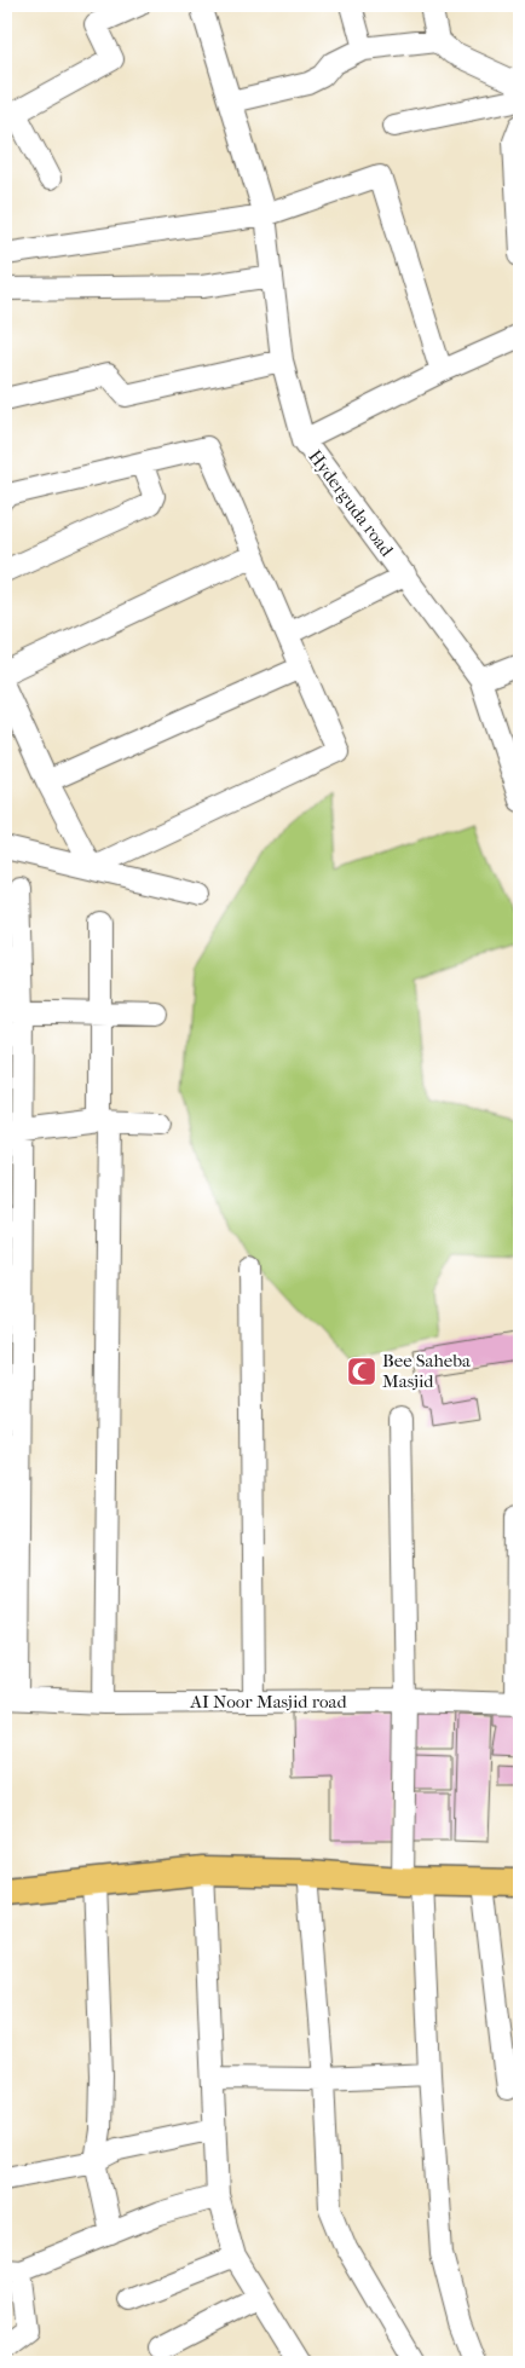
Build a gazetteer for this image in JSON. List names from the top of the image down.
{
  "streets": {
    "street": ["Hyderguda road", "AI Noor Masjid road"]
  },
  "places": {
    "mosque": ["Bee Saheba Masjid"]
  }
}
